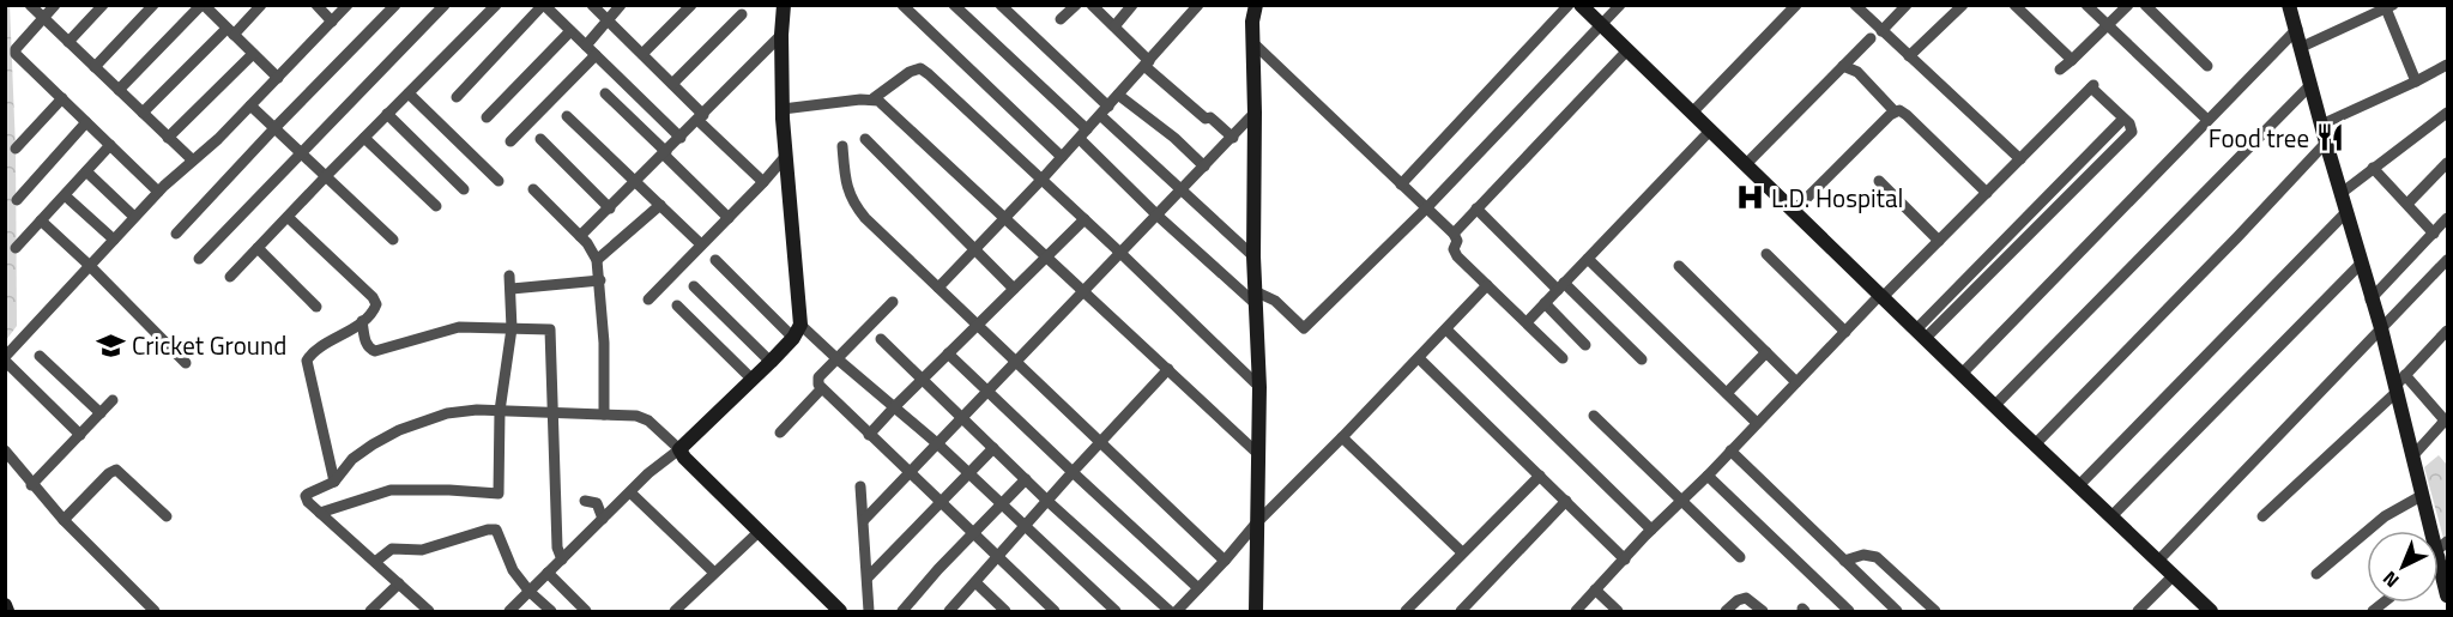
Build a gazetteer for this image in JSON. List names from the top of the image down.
{
  "places": {
    "restaurant": ["Food tree"],
    "hospital": ["L.D. Hospital"],
    "school or university": ["Cricket Ground"]
  },
  "north": "bottom left"
}
